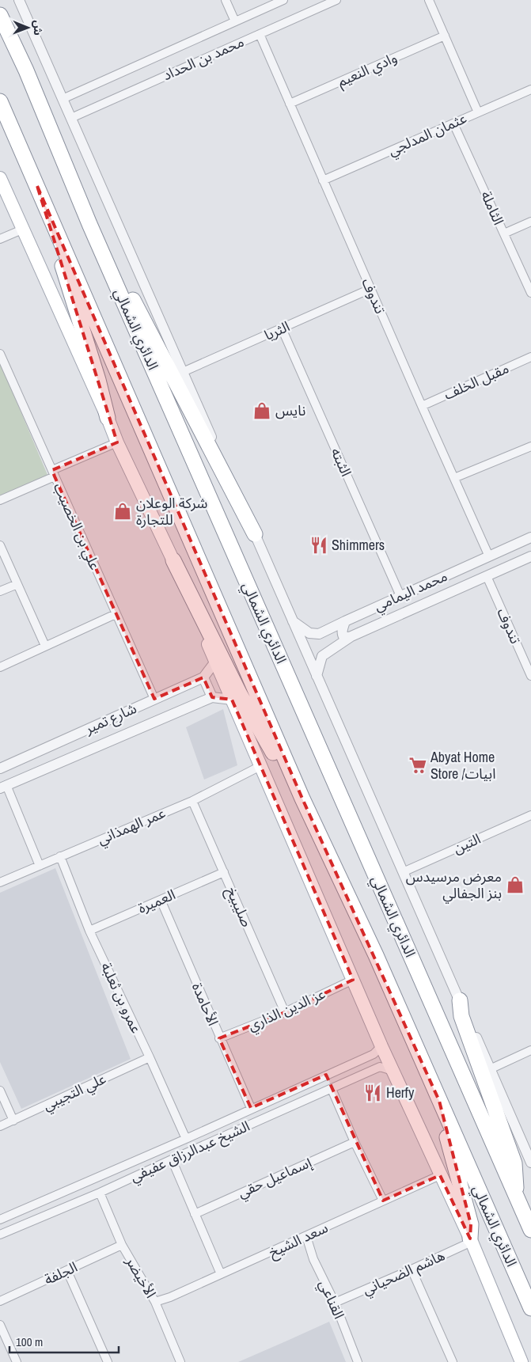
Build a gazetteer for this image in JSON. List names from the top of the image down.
{
  "streets": {
    "highway": ["الدائري الشمالي"],
    "street": [
      "محمد بن الحداد",
      "وادي النعيم",
      "عثمان المدلجي",
      "الثاملة",
      "تندوف",
      "الثريا",
      "مقبل الخلف",
      "الثبته",
      "علي بن الخصيب",
      "محمد اليمامي",
      "شارع تمير",
      "عمر الهمذاني",
      "التين",
      "العميرة",
      "صليبيخ",
      "عمرو بن ثعلبة",
      "الأحامدة",
      "عز الدين الذاري",
      "علي التجيبي",
      "الشيخ عبدالرزاق عفيفي",
      "إسماعيل حقي",
      "سعد الشيخ",
      "هاشم الضحياني",
      "الجلفة",
      "الأخيضر",
      "القناعي"
    ]
  },
  "crossings": [
    ["محمد بن الحداد", "تندوف"],
    ["محمد بن الحداد", "الدائري الشمالي"],
    ["وادي النعيم", "تندوف"],
    ["عثمان المدلجي", "الثاملة"],
    ["عثمان المدلجي", "تندوف"],
    ["تندوف", "الثريا"],
    ["تندوف", "مقبل الخلف"],
    ["تندوف", "محمد اليمامي"],
    ["الدائري الشمالي", "الثريا"],
    ["الدائري الشمالي", "محمد اليمامي"],
    ["الدائري الشمالي", "شارع تمير"],
    ["الدائري الشمالي", "عمر الهمذاني"],
    ["الدائري الشمالي", "التين"],
    ["الدائري الشمالي", "عز الدين الذاري"],
    ["الدائري الشمالي", "الشيخ عبدالرزاق عفيفي"],
    ["الدائري الشمالي", "سعد الشيخ"],
    ["الدائري الشمالي", "هاشم الضحياني"],
    ["الثريا", "الثبته"],
    ["الثبته", "محمد اليمامي"],
    ["علي بن الخصيب", "شارع تمير"],
    ["عمر الهمذاني", "صليبيخ"],
    ["عمر الهمذاني", "عمرو بن ثعلبة"],
    ["العميرة", "صليبيخ"],
    ["العميرة", "عمرو بن ثعلبة"],
    ["العميرة", "الأحامدة"],
    ["صليبيخ", "عز الدين الذاري"],
    ["عمرو بن ثعلبة", "علي التجيبي"],
    ["عمرو بن ثعلبة", "الشيخ عبدالرزاق عفيفي"],
    ["الأحامدة", "عز الدين الذاري"],
    ["الأحامدة", "الشيخ عبدالرزاق عفيفي"],
    ["الشيخ عبدالرزاق عفيفي", "الأخيضر"],
    ["سعد الشيخ", "الأخيضر"],
    ["سعد الشيخ", "القناعي"],
    ["هاشم الضحياني", "القناعي"],
    ["الجلفة", "الأخيضر"]
  ],
  "places": {
    "shop": ["نايس", "شركة الوعلان للتجارة", "معرض مرسيدس بنز الجفالي"],
    "restaurant": ["Shimmers", "Herfy"],
    "supermarket": ["Abyat Home Store /ابيات"]
  },
  "scale_bar": "100 m",
  "north": "right"
}
